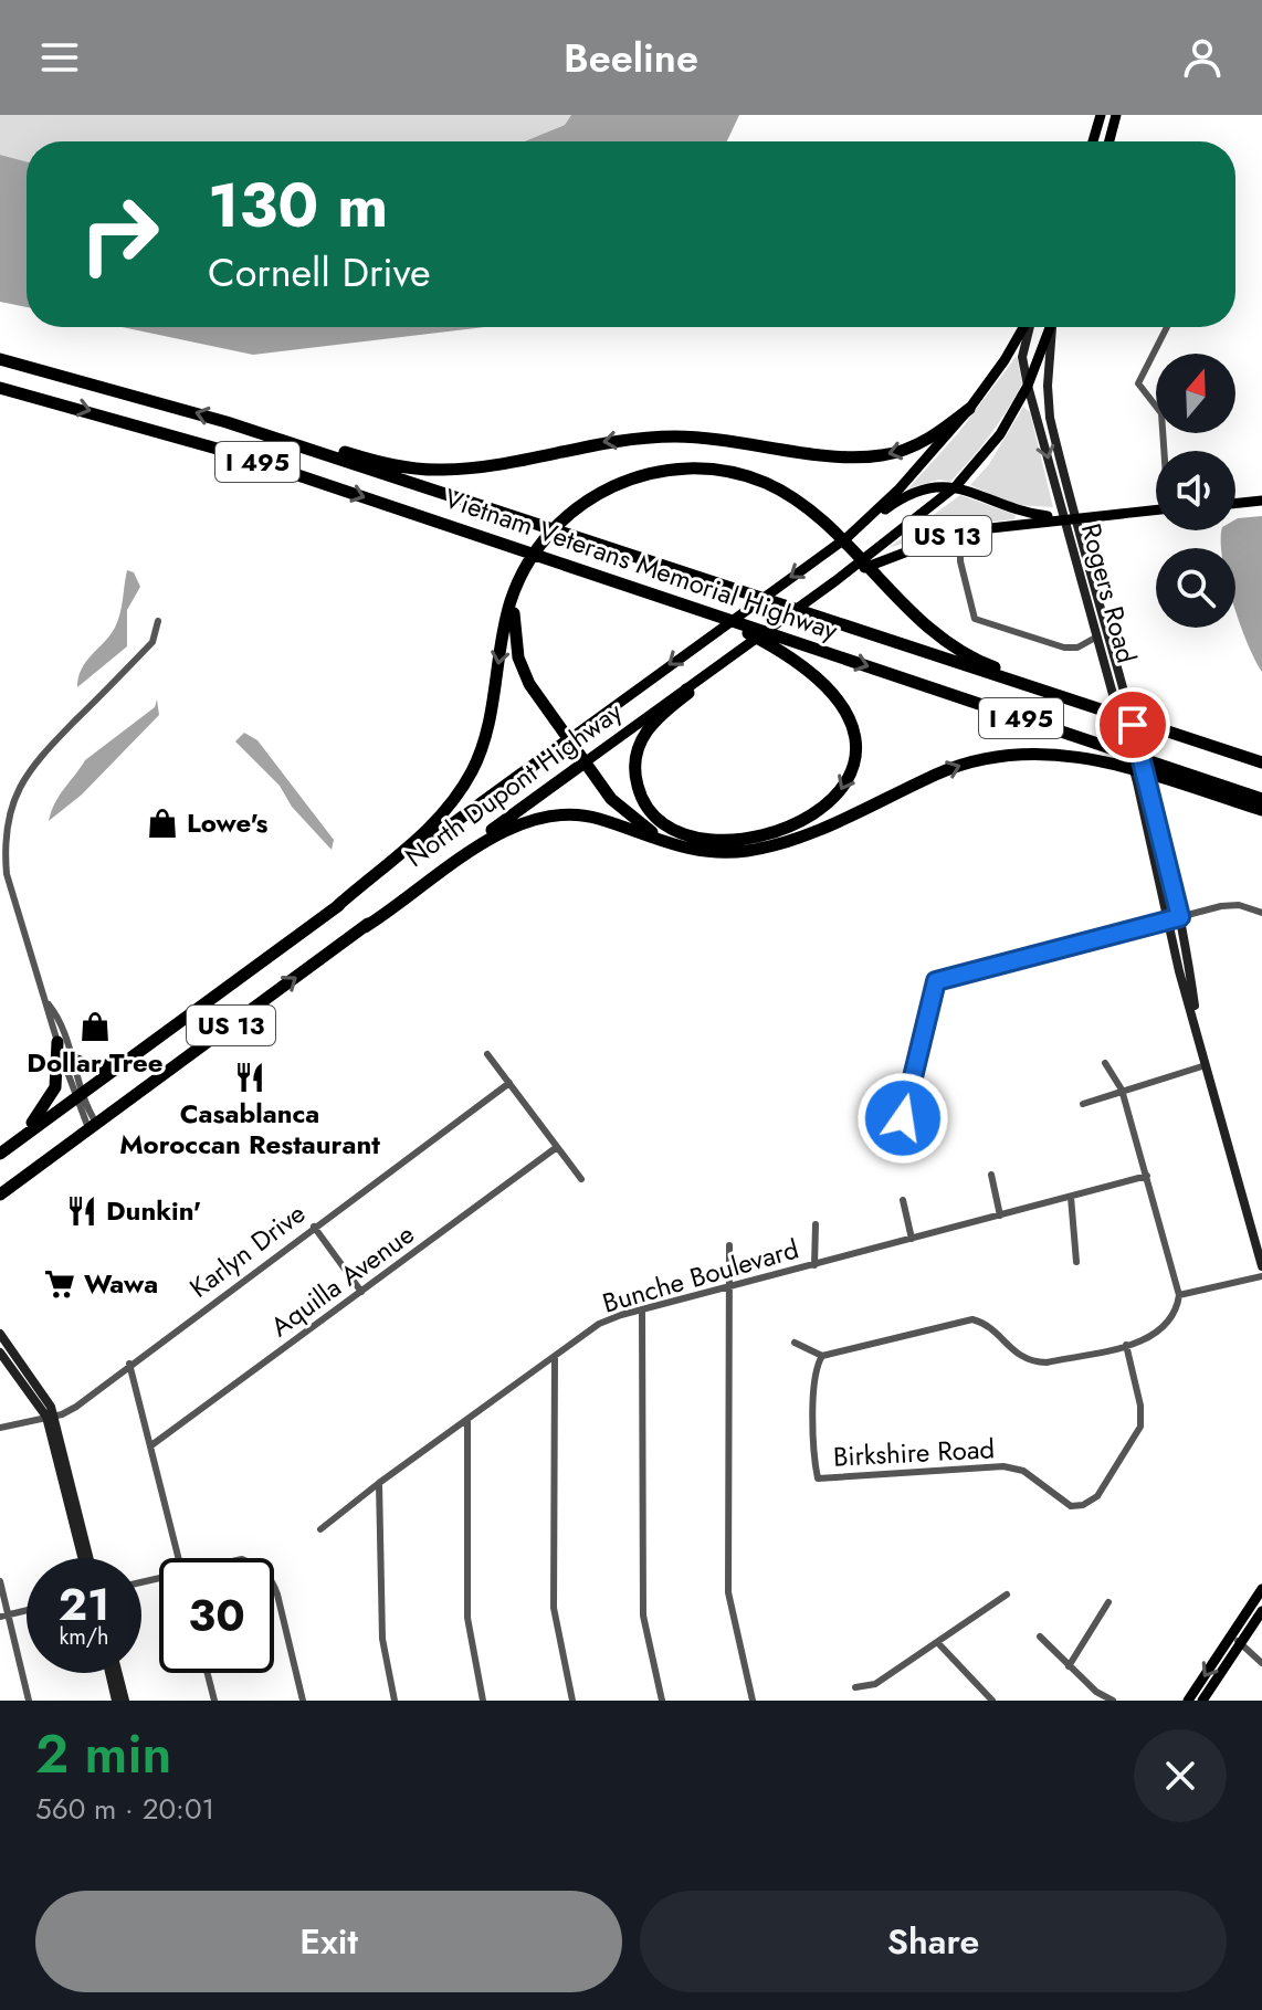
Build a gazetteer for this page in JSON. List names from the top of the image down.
{
  "streets": {
    "highway": [
      "I 495",
      "US 13",
      "Vietnam Veterans Memorial Highway",
      "North Dupont Highway"
    ],
    "street": [
      "Rogers Road",
      "Karlyn Drive",
      "Bunche Boulevard",
      "Aquilla Avenue",
      "Birkshire Road"
    ]
  },
  "crossings": [
    ["US 13", "Rogers Road"],
    ["US 13", "North Dupont Highway"],
    ["Rogers Road", "North Dupont Highway"]
  ],
  "places": {
    "shop": ["Lowe's", "Dollar Tree"],
    "restaurant": ["Casablanca Moroccan Restaurant", "Dunkin'"],
    "supermarket": ["Wawa"]
  },
  "north": "top",
  "page": {
    "header": "Beeline",
    "turn": ["130 m", "Cornell Drive"],
    "speed": "21 km/h",
    "limit": "30",
    "heading": ["2 min", "560 m · 20:01"],
    "buttons": ["Exit", "Share"]
  }
}
